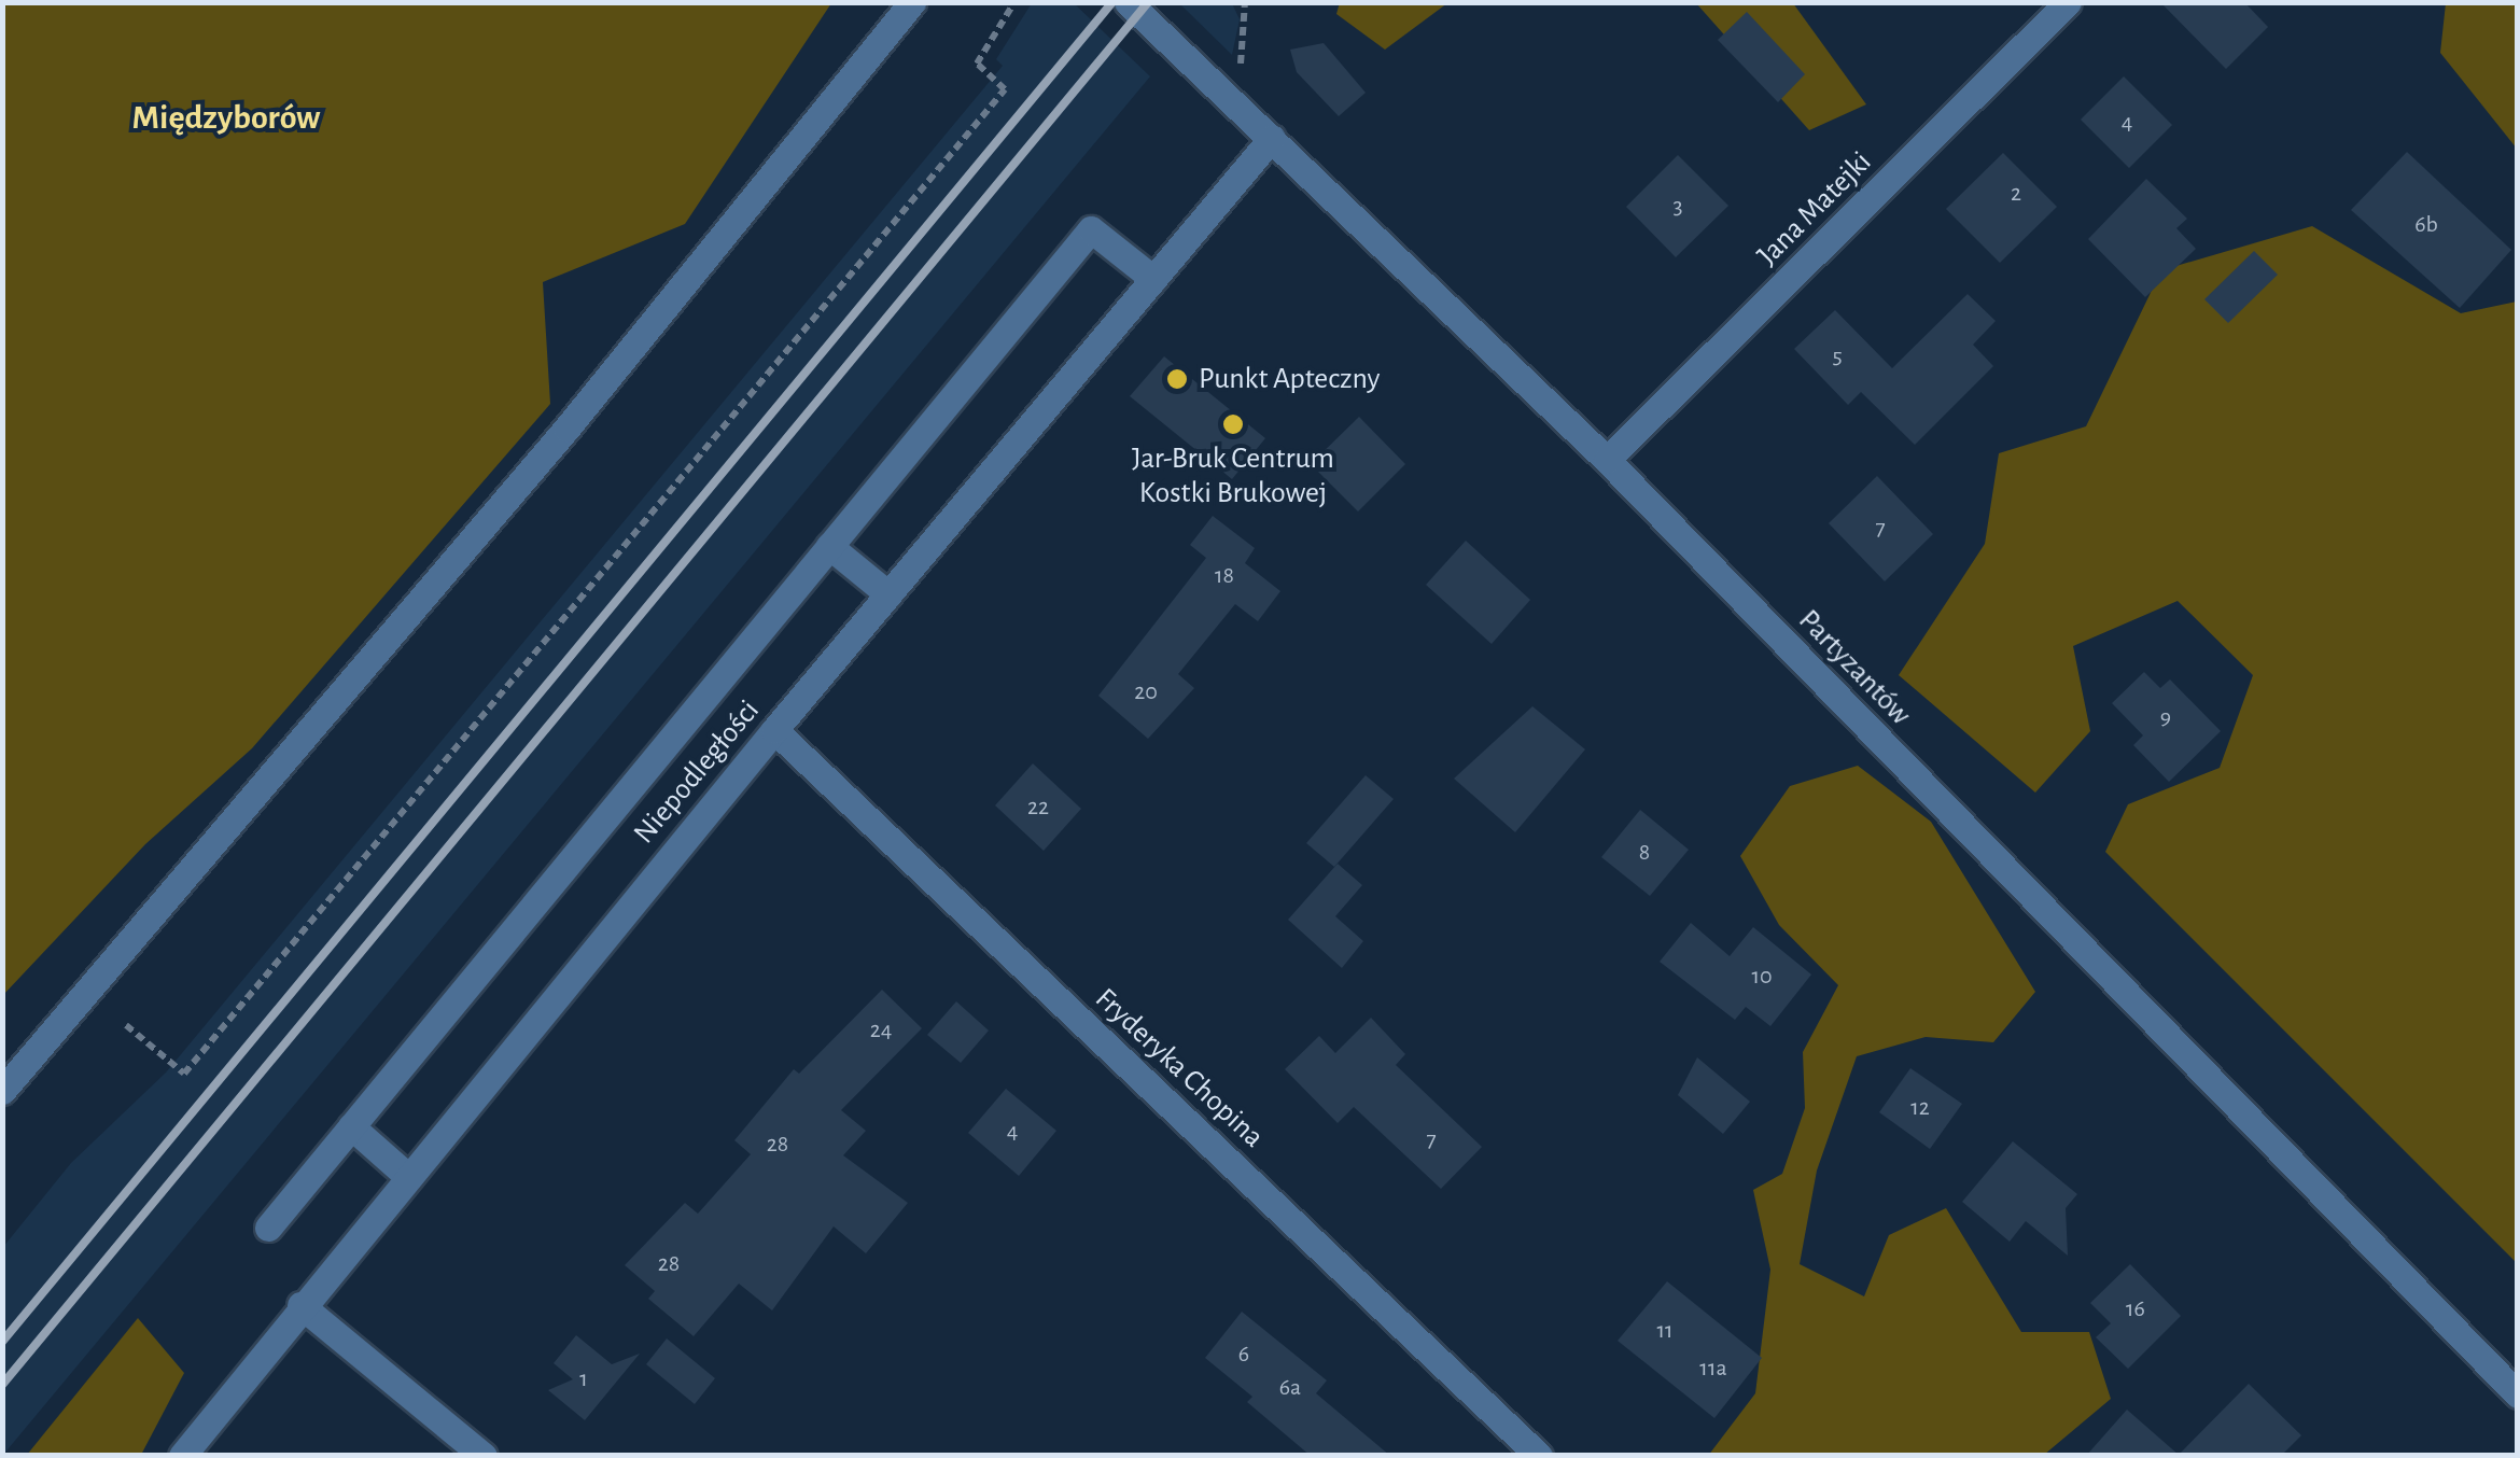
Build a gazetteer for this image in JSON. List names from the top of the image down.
{
  "streets": {
    "street": [
      "Jana Matejki",
      "Partyzantów",
      "Niepodległości",
      "Fryderyka Chopina"
    ]
  },
  "crossings": [
    ["Jana Matejki", "Partyzantów"],
    ["Partyzantów", "Niepodległości"],
    ["Niepodległości", "Fryderyka Chopina"]
  ],
  "districts": ["Międzyborów"],
  "places": ["Punkt Apteczny", "Jar-Bruk Centrum Kostki Brukowej"],
  "house_numbers": [
    "4",
    "2",
    "3",
    "6b",
    "5",
    "7",
    "18",
    "20",
    "9",
    "22",
    "8",
    "10",
    "24",
    "12",
    "4",
    "7",
    "28",
    "28",
    "16",
    "11",
    "6",
    "11a",
    "1",
    "6a"
  ]
}
